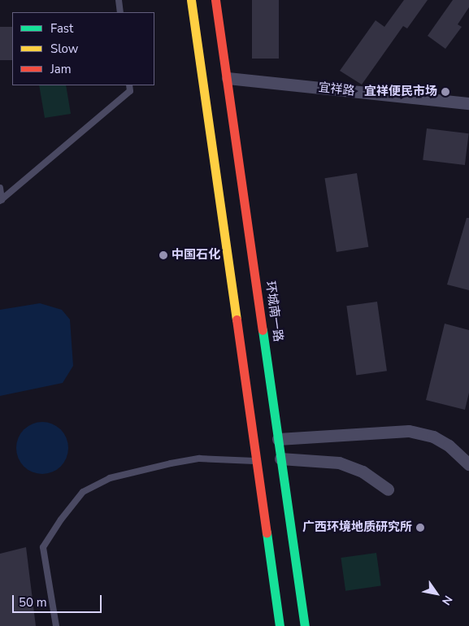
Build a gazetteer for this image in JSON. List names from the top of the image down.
{
  "streets": {
    "main road": ["环城南一路"],
    "street": ["宜祥路"]
  },
  "crossings": [
    ["宜祥路", "环城南一路"]
  ],
  "places": ["宜祥便民市场", "中国石化", "广西环境地质研究所"],
  "legend": ["Fast", "Slow", "Jam"],
  "scale_bar": "50 m",
  "north": "bottom right"
}
